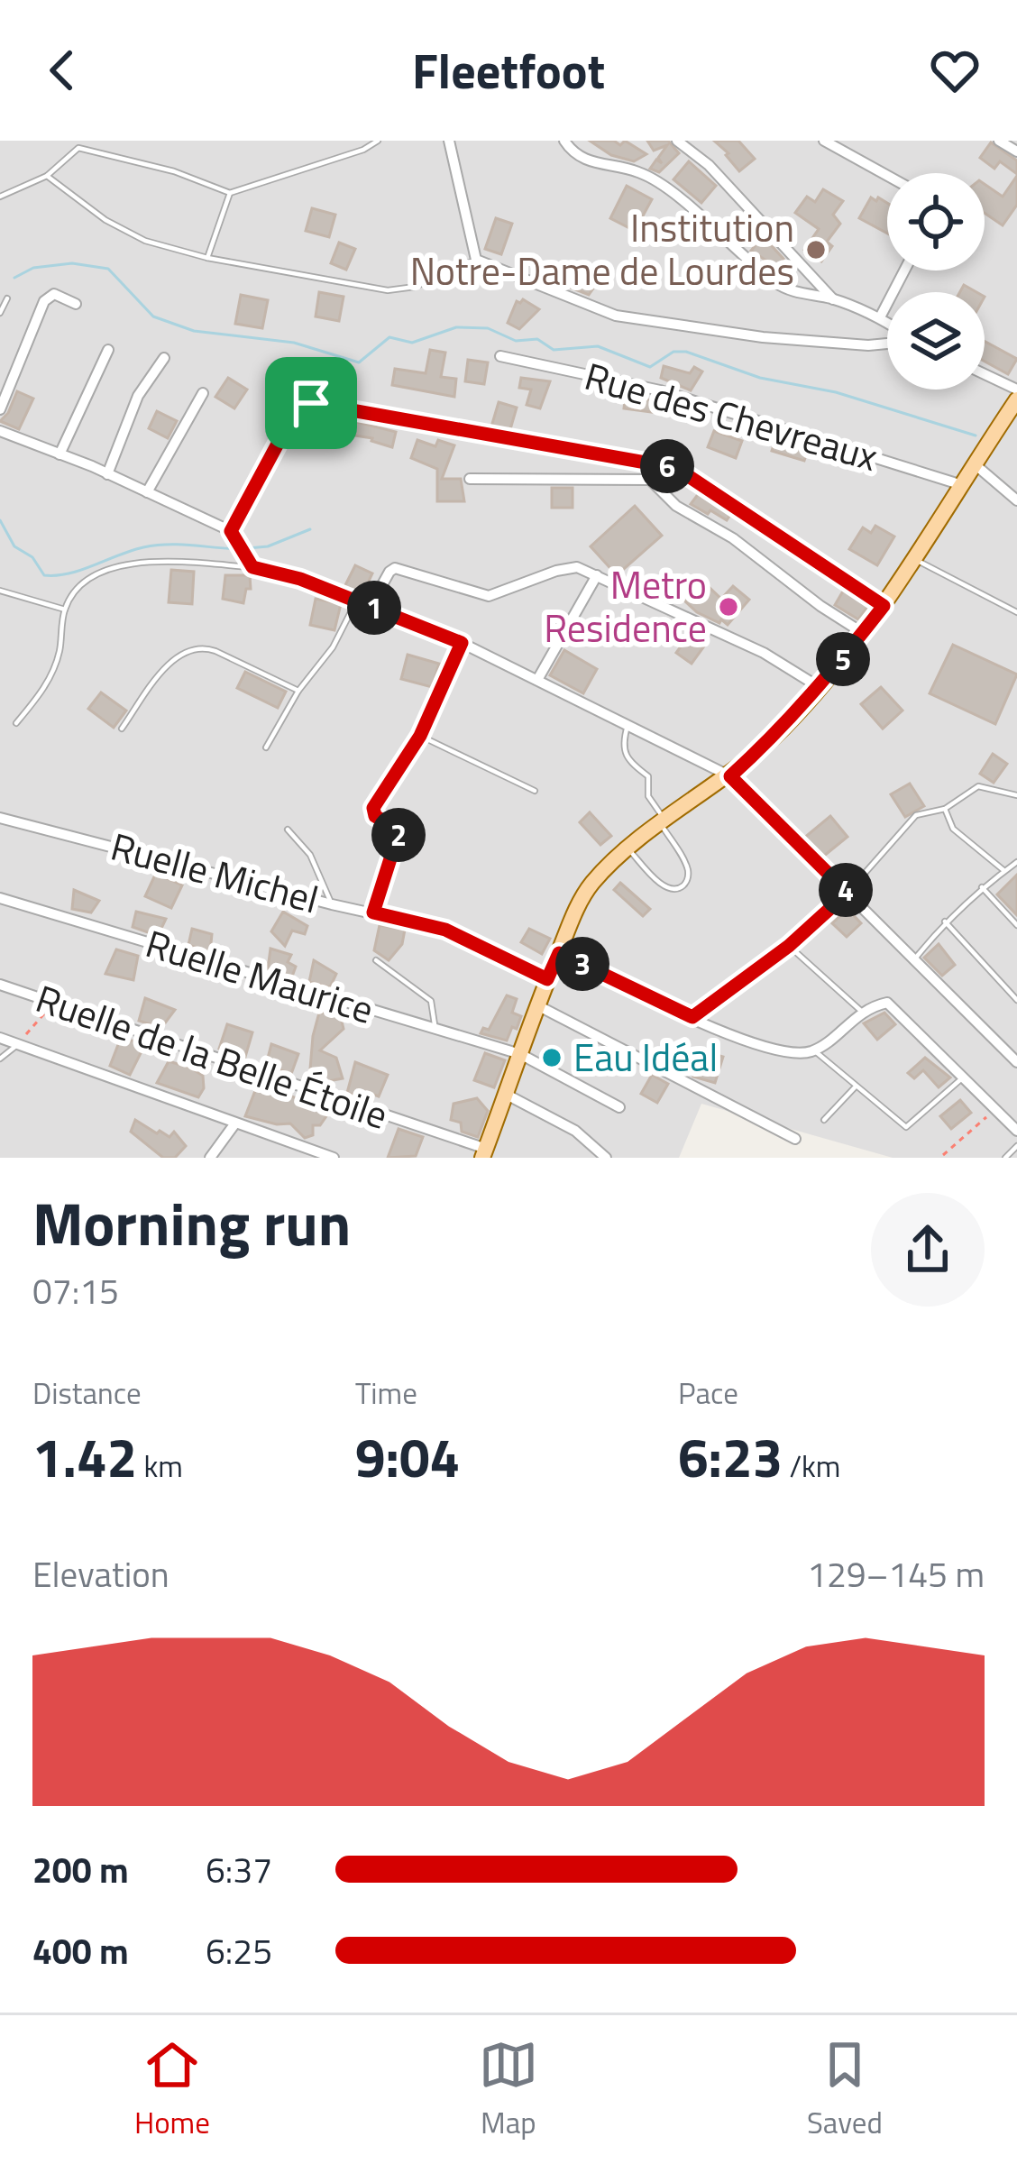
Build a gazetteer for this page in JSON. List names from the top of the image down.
{
  "streets": {
    "street": [
      "Rue des Chevreaux",
      "Ruelle Michel",
      "Ruelle Maurice",
      "Ruelle de la Belle Étoile"
    ]
  },
  "places": ["Institution Notre-Dame de Lourdes", "Metro Residence", "Eau Idéal"],
  "page": {
    "header": "Fleetfoot",
    "pins": [
      "6",
      "1",
      "5",
      "2",
      "4",
      "3"
    ],
    "heading": ["Morning run", "07:15"],
    "stats": [
      ["Distance", "1.42 km"],
      ["Time", "9:04"],
      ["Pace", "6:23 /km"]
    ],
    "chart": ["Elevation", "129–145 m"],
    "list": [
      {
        "name": "200 m",
        "note": "6:37"
      },
      {
        "name": "400 m",
        "note": "6:25"
      }
    ],
    "tabs": ["Home", "Map", "Saved"]
  }
}
